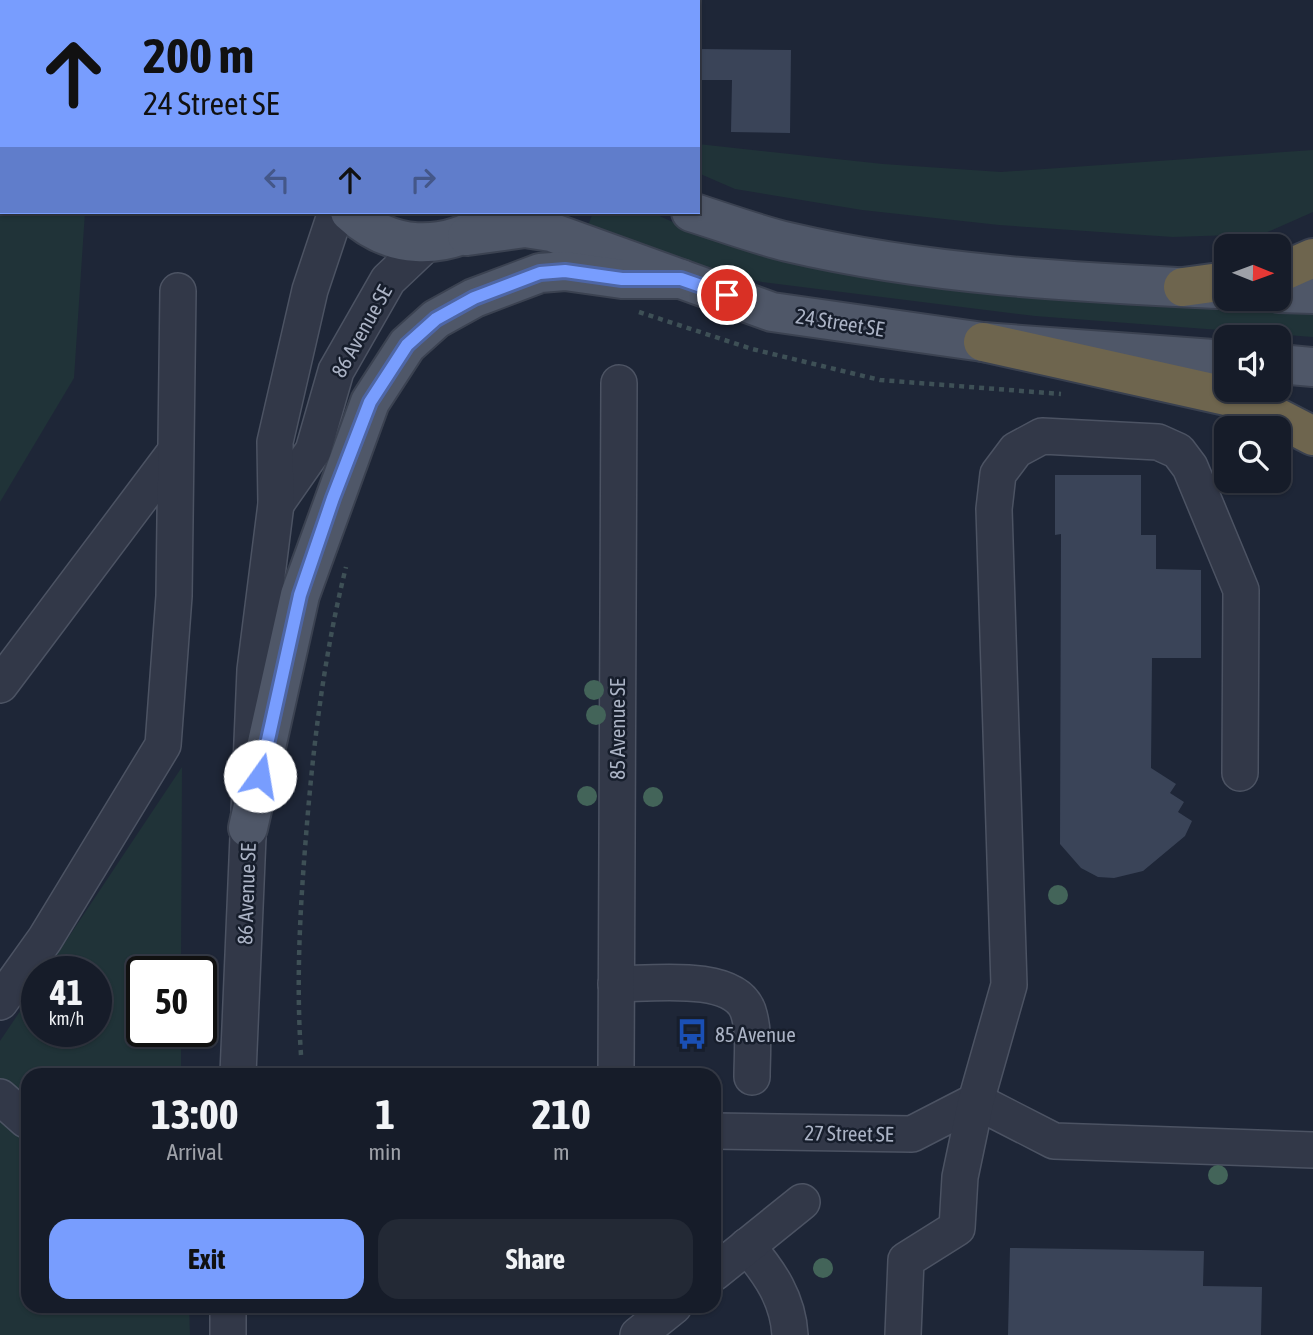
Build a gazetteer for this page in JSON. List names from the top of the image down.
{
  "streets": {
    "main road": ["24 Street SE"],
    "street": ["86 Avenue SE", "85 Avenue SE", "27 Street SE"]
  },
  "crossings": [
    ["24 Street SE", "86 Avenue SE"]
  ],
  "places": {
    "bus stop": ["85 Avenue"]
  },
  "north": "right",
  "page": {
    "turn": ["200 m", "24 Street SE"],
    "speed": "41 km/h",
    "limit": "50",
    "eta": [
      "13:00",
      "Arrival",
      "1",
      "min",
      "210",
      "m"
    ],
    "buttons": ["Exit", "Share"]
  }
}
